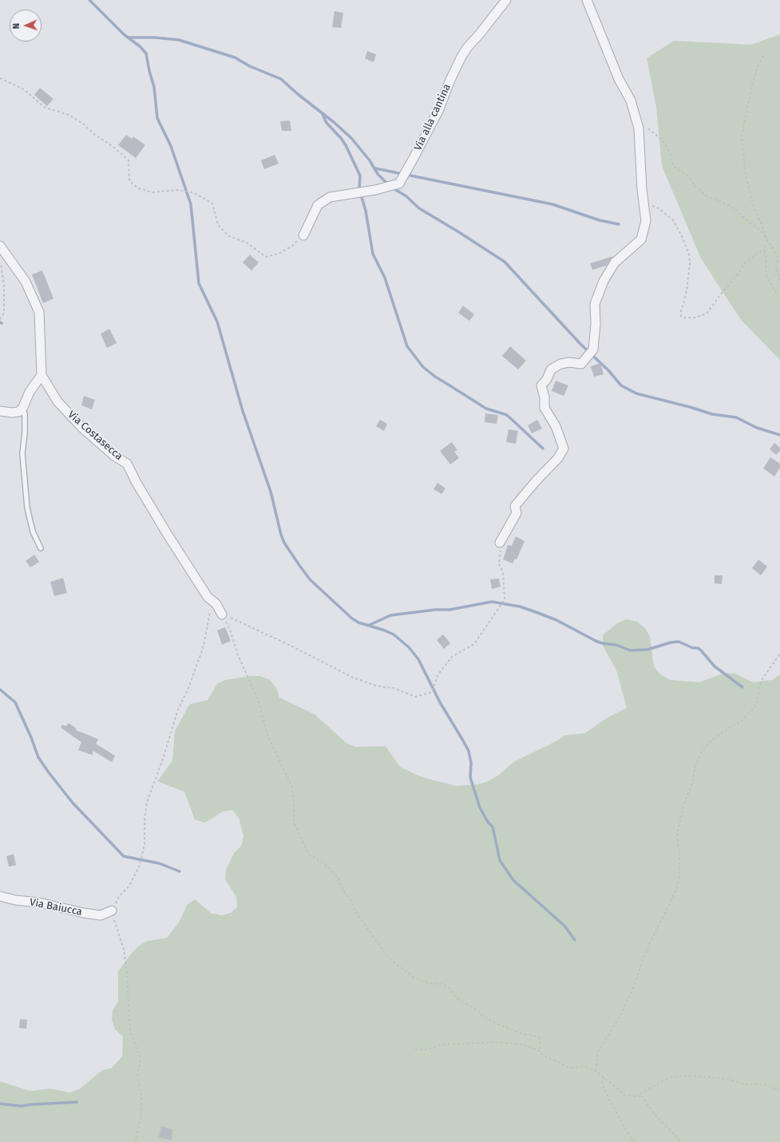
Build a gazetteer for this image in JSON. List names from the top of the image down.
{
  "streets": {
    "street": ["Via alla cantina", "Via Costasecca", "Via Baiucca"]
  },
  "north": "left"
}
